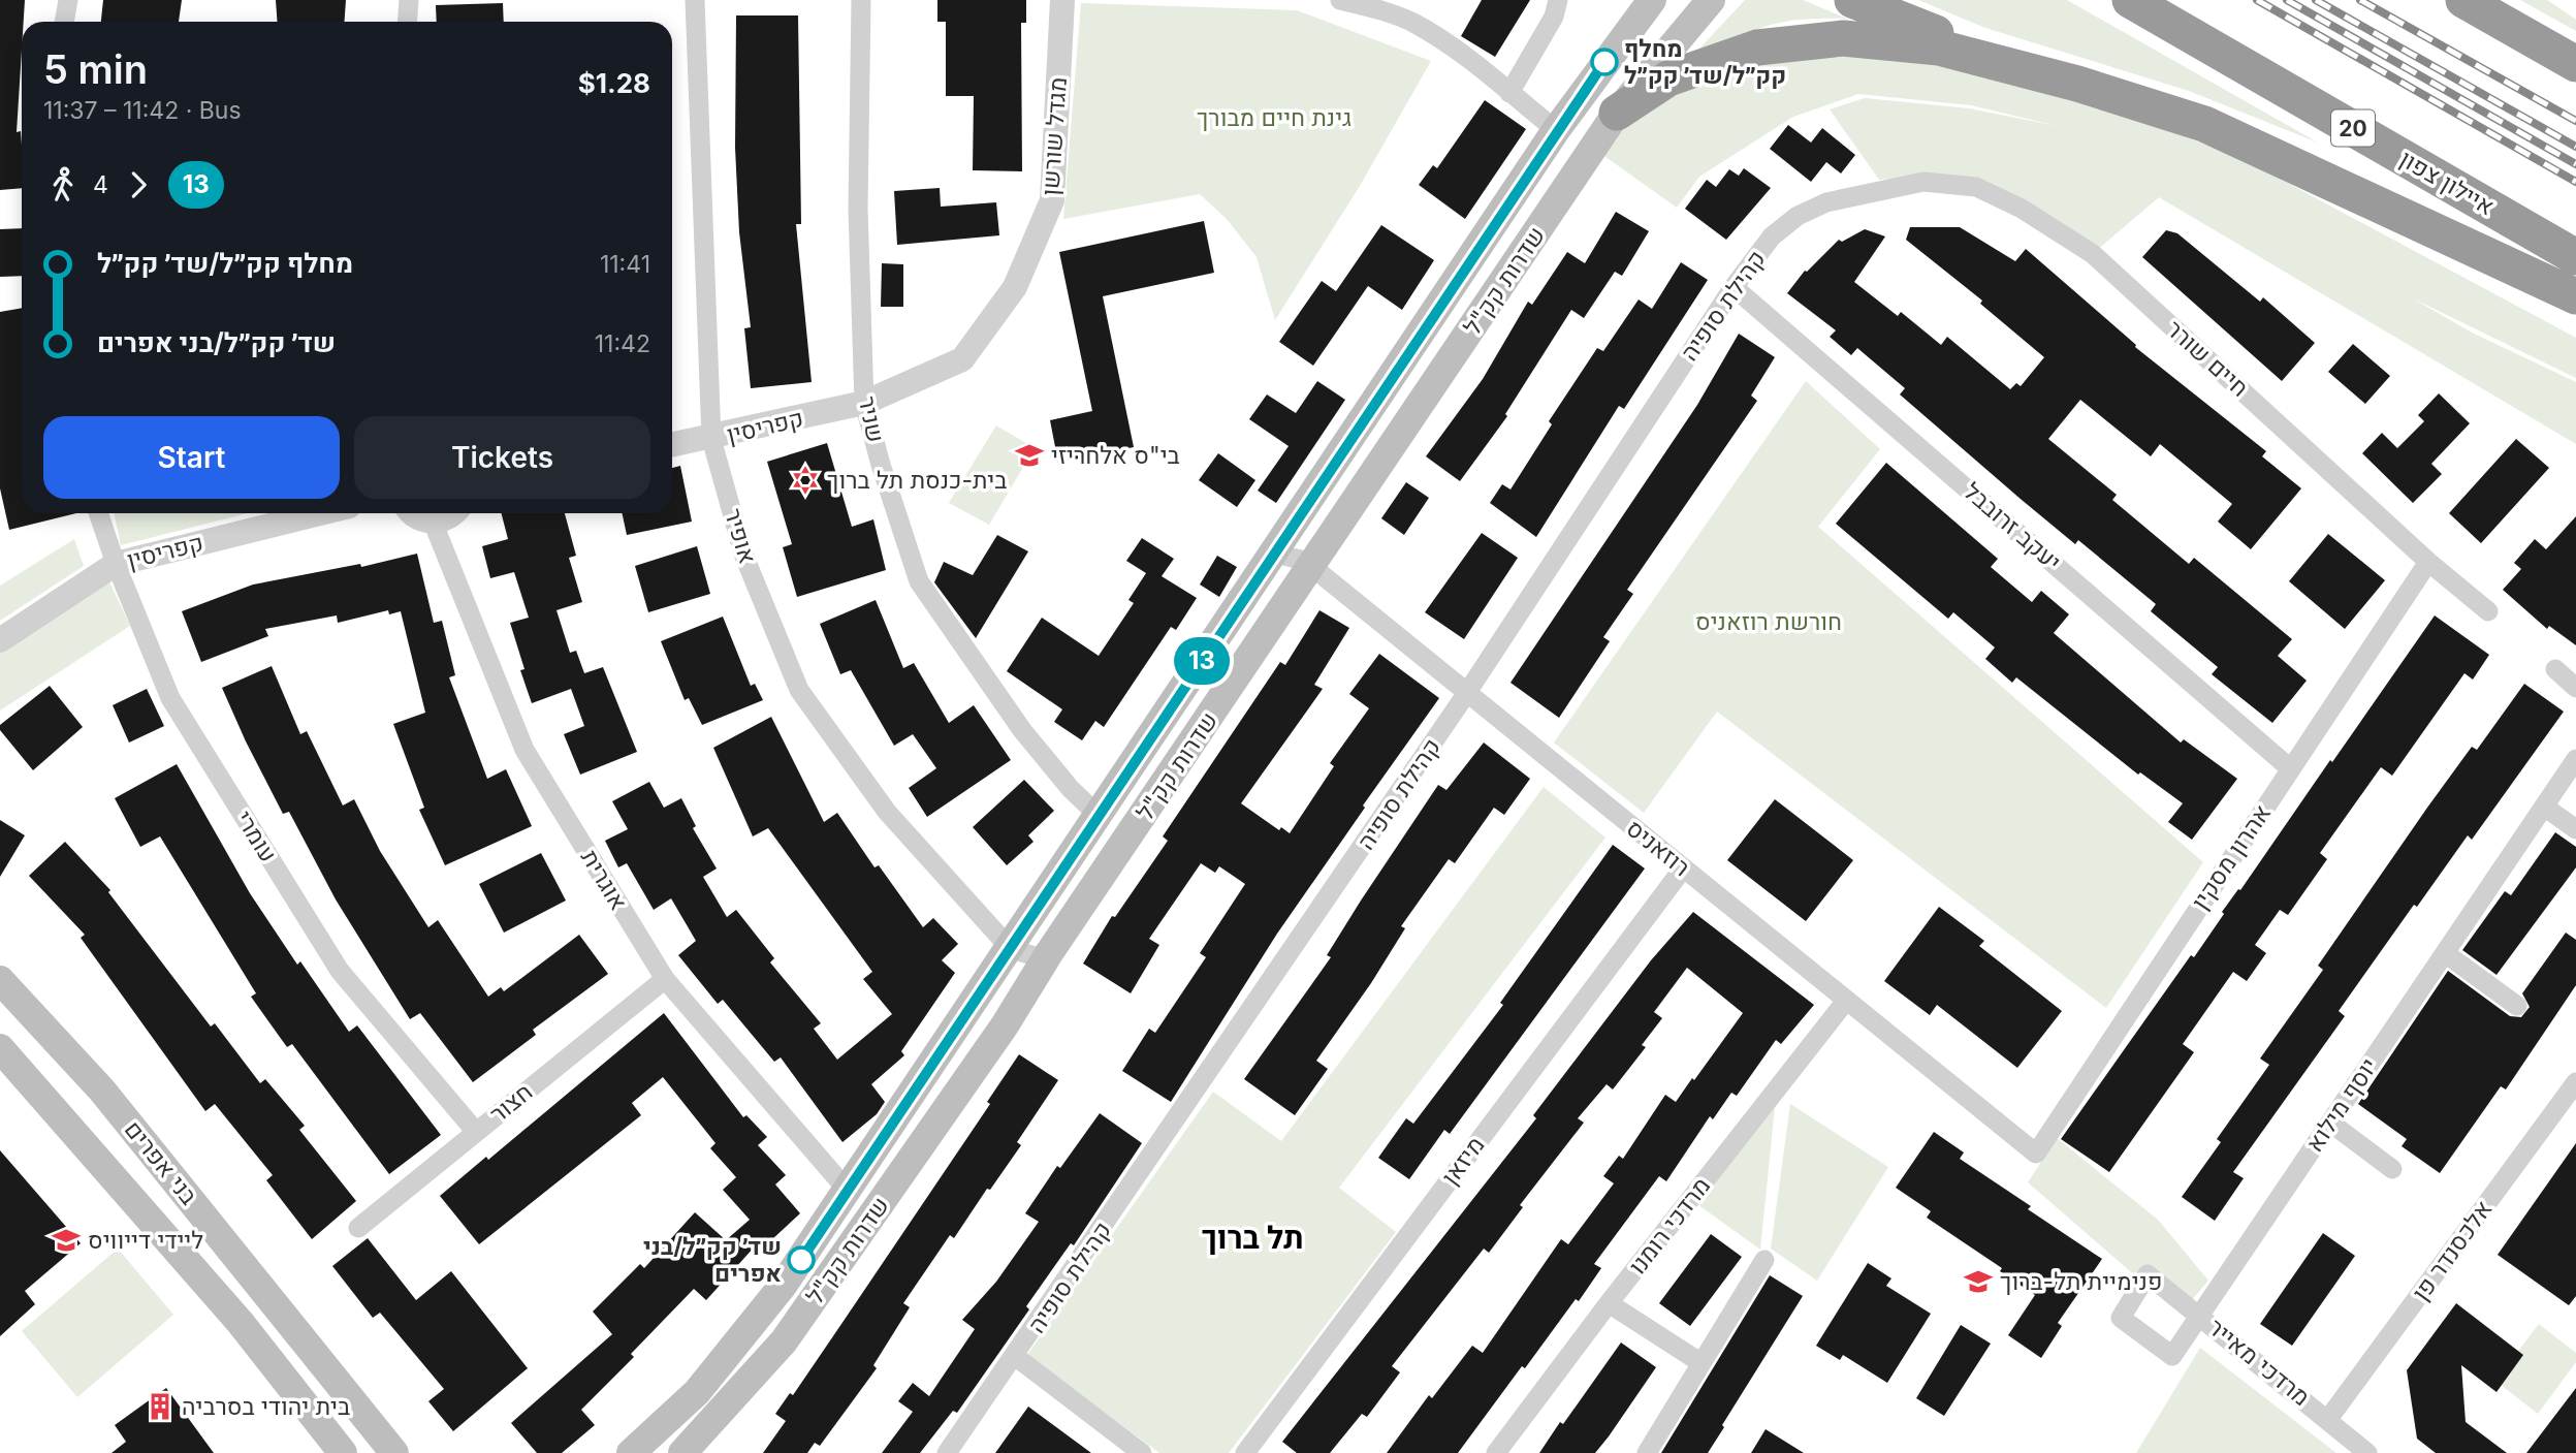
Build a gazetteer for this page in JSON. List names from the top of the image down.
{
  "streets": {
    "highway": ["20", "איילון צפון"],
    "main road": ["שדרות קק\"ל", "בני אפרים"],
    "street": [
      "מגדל שורשן",
      "קהילת סופיה",
      "חיים שורר",
      "שניר",
      "קפריסין",
      "יעקב זרובבל",
      "אופיר",
      "עומרי",
      "רוזאניס",
      "אהרון מסקין",
      "אוגרית",
      "חצור",
      "יוסף מילוא",
      "מיזאן",
      "מרדכי רומנו",
      "אלכסנדר פן",
      "מרדכי מאייר"
    ]
  },
  "crossings": [
    ["מגדל שורשן", "שניר"],
    ["מגדל שורשן", "קפריסין"],
    ["שדרות קק\"ל", "שניר"],
    ["שדרות קק\"ל", "אופיר"],
    ["שדרות קק\"ל", "רוזאניס"],
    ["שדרות קק\"ל", "אוגרית"],
    ["קהילת סופיה", "חיים שורר"],
    ["קהילת סופיה", "יעקב זרובבל"],
    ["קהילת סופיה", "רוזאניס"],
    ["חיים שורר", "אהרון מסקין"],
    ["שניר", "קפריסין"],
    ["קפריסין", "אופיר"],
    ["קפריסין", "עומרי"],
    ["יעקב זרובבל", "אהרון מסקין"],
    ["עומרי", "חצור"],
    ["רוזאניס", "אהרון מסקין"],
    ["רוזאניס", "מיזאן"],
    ["רוזאניס", "מרדכי רומנו"],
    ["אוגרית", "חצור"],
    ["יוסף מילוא", "מרדכי מאייר"],
    ["אלכסנדר פן", "מרדכי מאייר"]
  ],
  "districts": ["תל ברוך"],
  "parks": ["גינת חיים מבורך", "חורשת רוזאניס"],
  "places": {
    "other": ["מחלף קק״ל/שד׳ קק״ל", "שד׳ קק״ל/בני אפרים"],
    "school or university": ["בי\"ס אלחריזי", "ליידי דייוויס", "פנימיית תל-ברוך"],
    "synagogue": ["בית-כנסת תל ברוך"],
    "building": ["בית יהודי בסרביה"]
  },
  "lines": ["bus line 13"],
  "page": {
    "on_map": "13",
    "heading": ["5 min", "11:37 – 11:42 · Bus", "$1.28"],
    "legs": ["4", "13"],
    "list": [
      {
        "name": "מחלף קק״ל/שד׳ קק״ל",
        "value": "11:41"
      },
      {
        "name": "שד׳ קק״ל/בני אפרים",
        "value": "11:42"
      }
    ],
    "buttons": ["Start", "Tickets"]
  }
}
